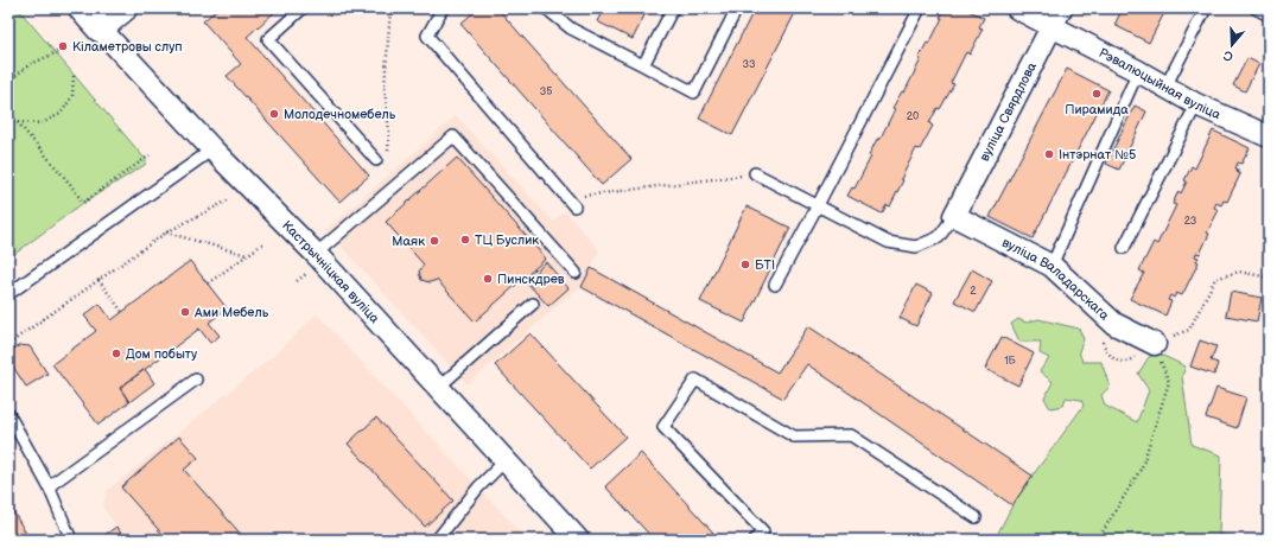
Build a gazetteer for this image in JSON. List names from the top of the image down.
{
  "streets": {
    "main road": ["Кастрычніцкая вуліца"],
    "street": ["Рэвалюцыйная вуліца", "вуліца Свярдлова", "вуліца Валадарскага"]
  },
  "crossings": [
    ["Рэвалюцыйная вуліца", "вуліца Свярдлова"],
    ["вуліца Свярдлова", "вуліца Валадарскага"]
  ],
  "places": [
    "Кіламетровы слуп",
    "Пирамида",
    "Молодечномебель",
    "Інтэрнат №5",
    "ТЦ Буслик",
    "Маяк",
    "БТІ",
    "Пинскдрев",
    "Ами Мебель",
    "Дом побыту"
  ],
  "house_numbers": [
    "33",
    "35",
    "20",
    "23",
    "2",
    "1Б"
  ],
  "north": "bottom"
}
